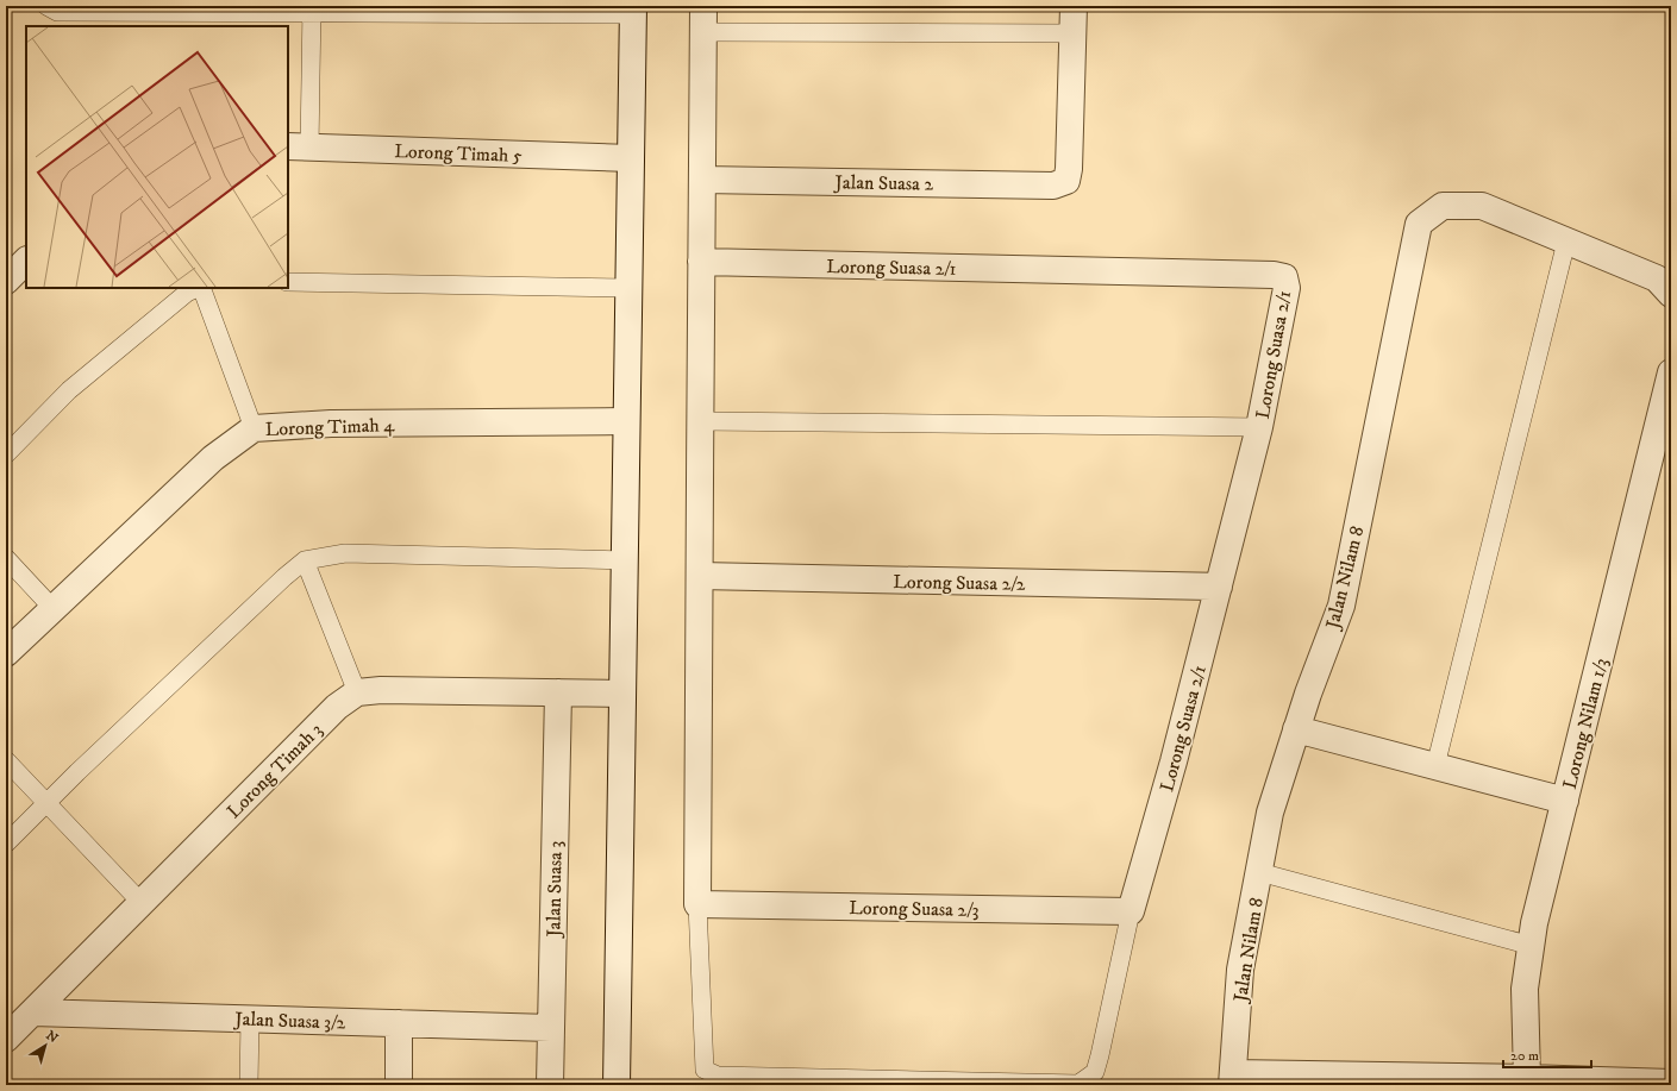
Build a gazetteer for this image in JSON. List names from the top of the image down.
{
  "streets": {
    "street": [
      "Lorong Timah 5",
      "Jalan Suasa 2",
      "Lorong Suasa 2/1",
      "Lorong Timah 4",
      "Jalan Nilam 8",
      "Lorong Suasa 2/2",
      "Lorong Nilam 1/3",
      "Lorong Timah 3",
      "Jalan Suasa 3",
      "Lorong Suasa 2/3",
      "Jalan Suasa 3/2"
    ]
  },
  "crossings": [
    ["Lorong Suasa 2/1", "Lorong Suasa 2/2"],
    ["Lorong Suasa 2/1", "Lorong Suasa 2/3"],
    ["Lorong Timah 3", "Jalan Suasa 3"],
    ["Lorong Timah 3", "Jalan Suasa 3/2"],
    ["Jalan Suasa 3", "Jalan Suasa 3/2"]
  ],
  "scale_bar": "20 m",
  "north": "top right"
}
